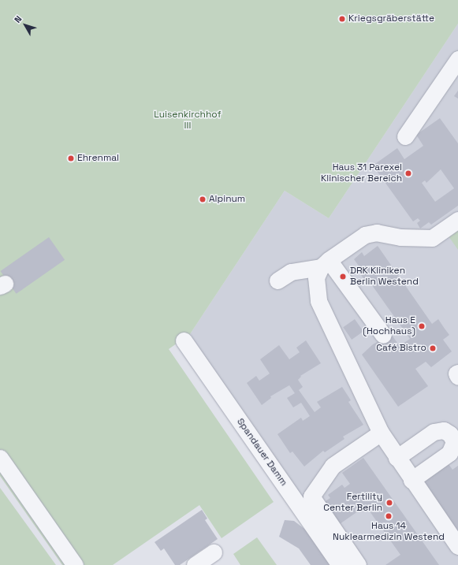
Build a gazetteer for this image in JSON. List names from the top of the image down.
{
  "streets": {
    "street": ["Spandauer Damm"]
  },
  "parks": ["Luisenkirchhof III"],
  "places": [
    "Kriegsgräberstätte",
    "Ehrenmal",
    "Haus 31 Parexel Klinischer Bereich",
    "Alpinum",
    "DRK Kliniken Berlin Westend",
    "Haus E (Hochhaus)",
    "Café Bistro",
    "Fertility Center Berlin",
    "Haus 14 Nuklearmedizin Westend"
  ],
  "north": "top left"
}
